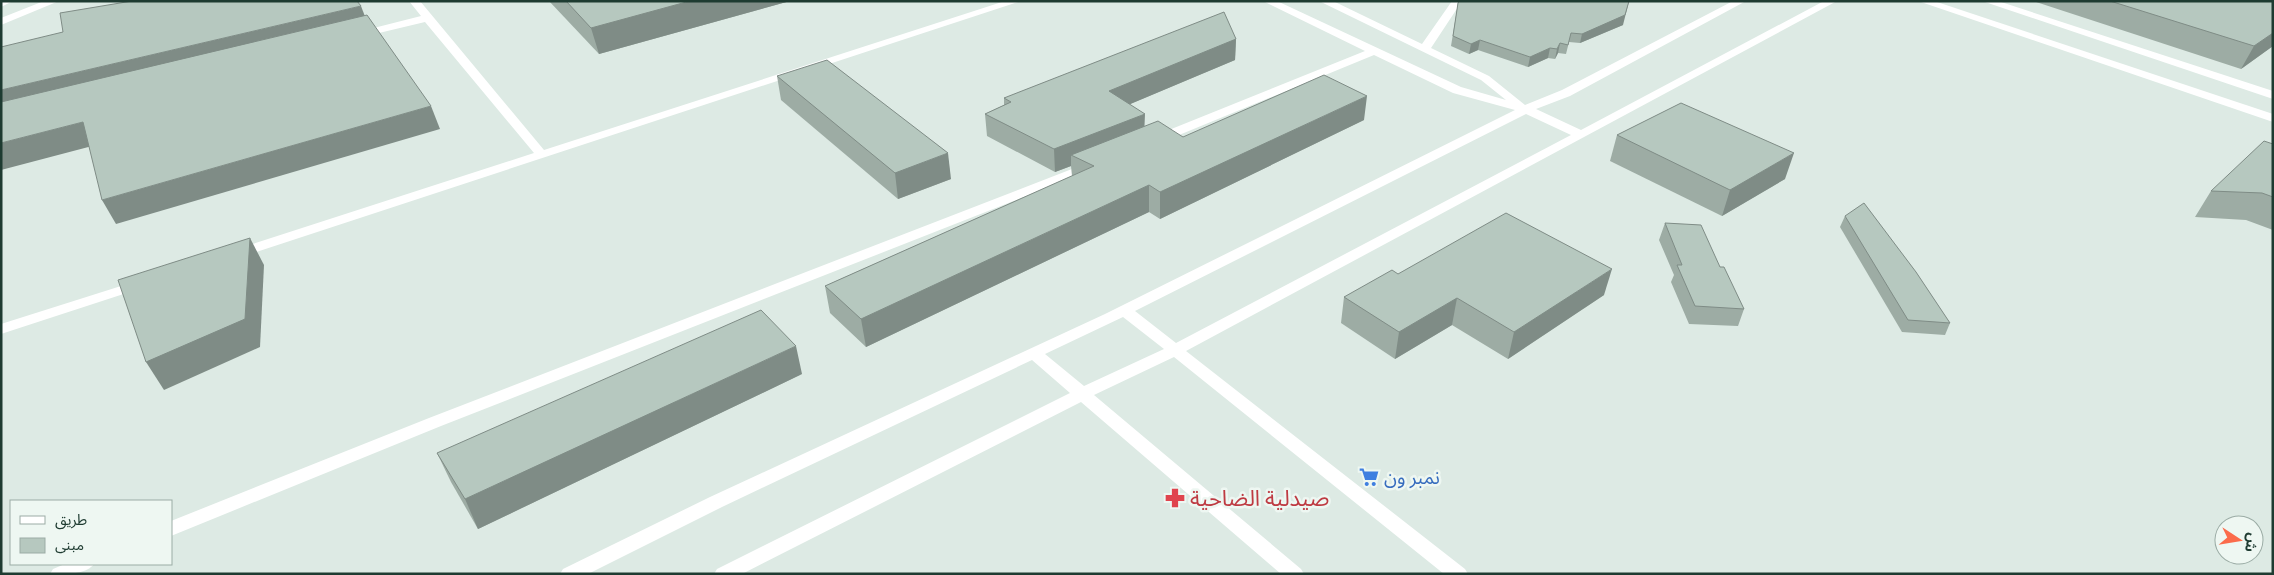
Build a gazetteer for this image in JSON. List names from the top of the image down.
{
  "places": {
    "supermarket": ["نمبر ون"],
    "pharmacy": ["صيدلية الضاحية"]
  },
  "legend": ["طريق", "مبنى"],
  "north": "right"
}
